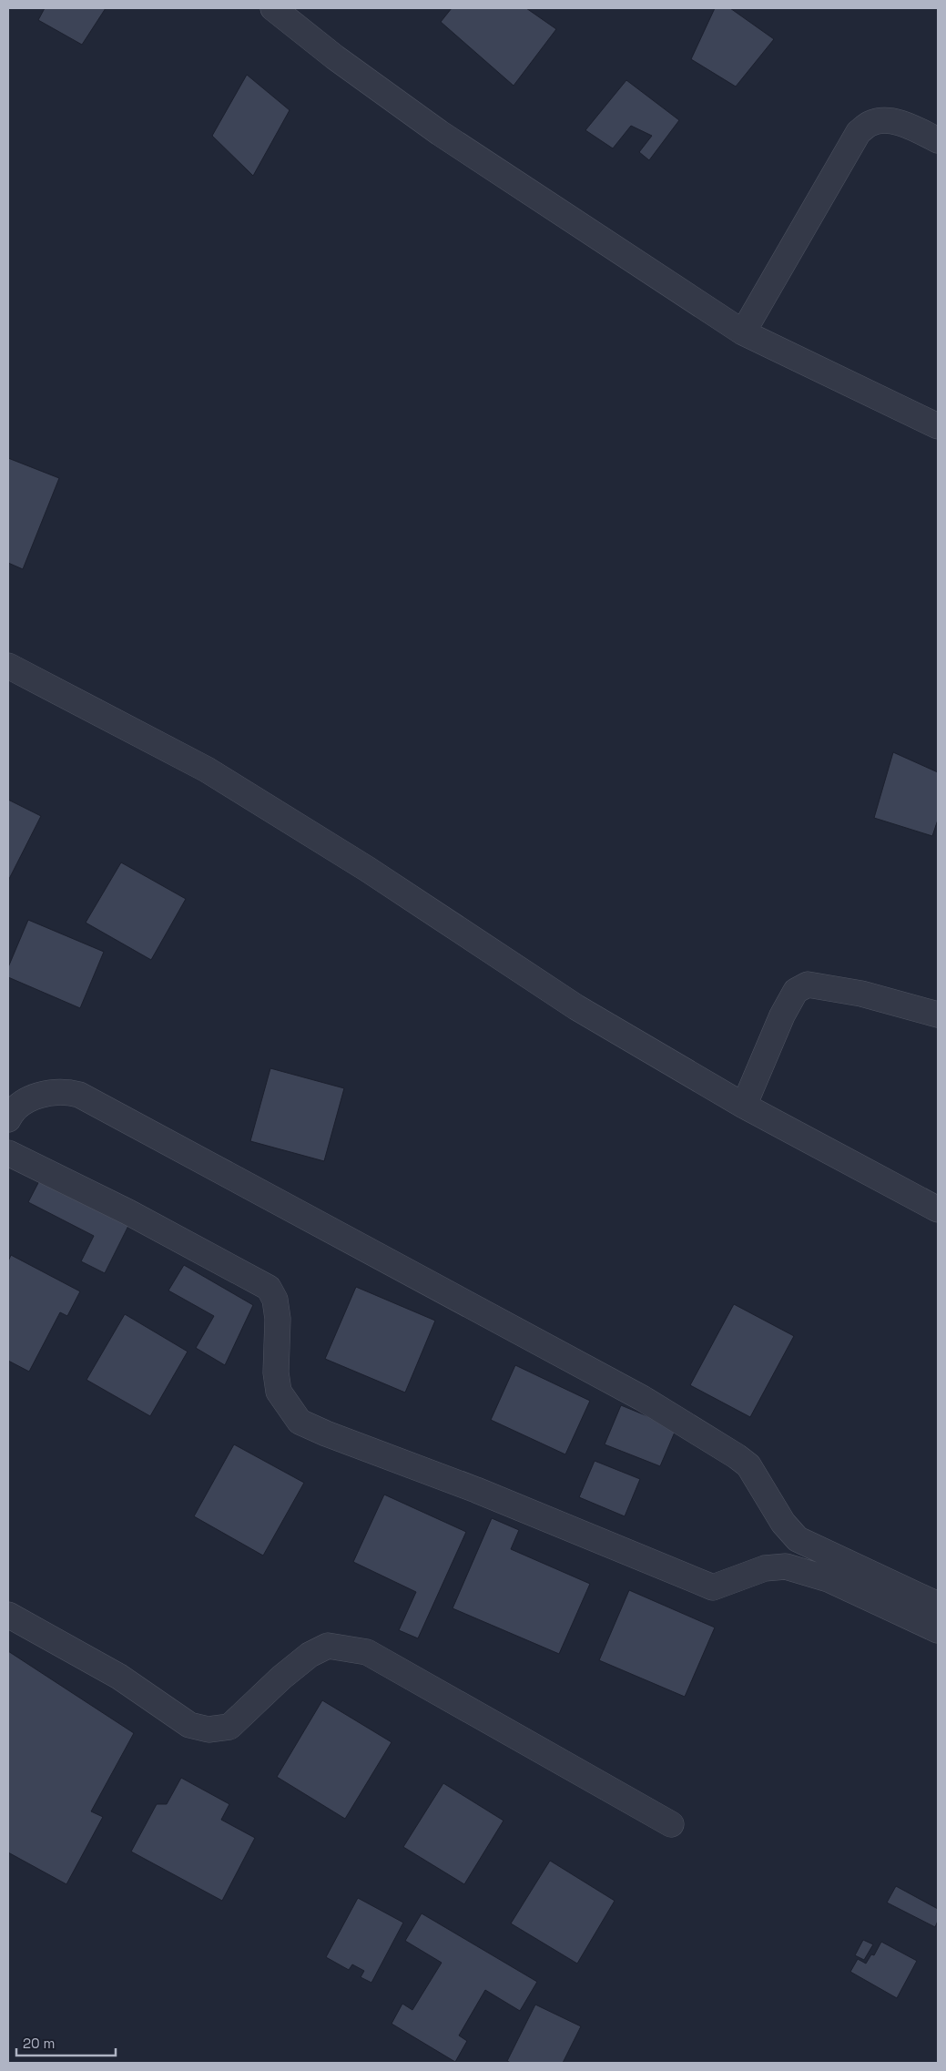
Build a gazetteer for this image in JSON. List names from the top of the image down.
{
  "scale_bar": "20 m"
}
